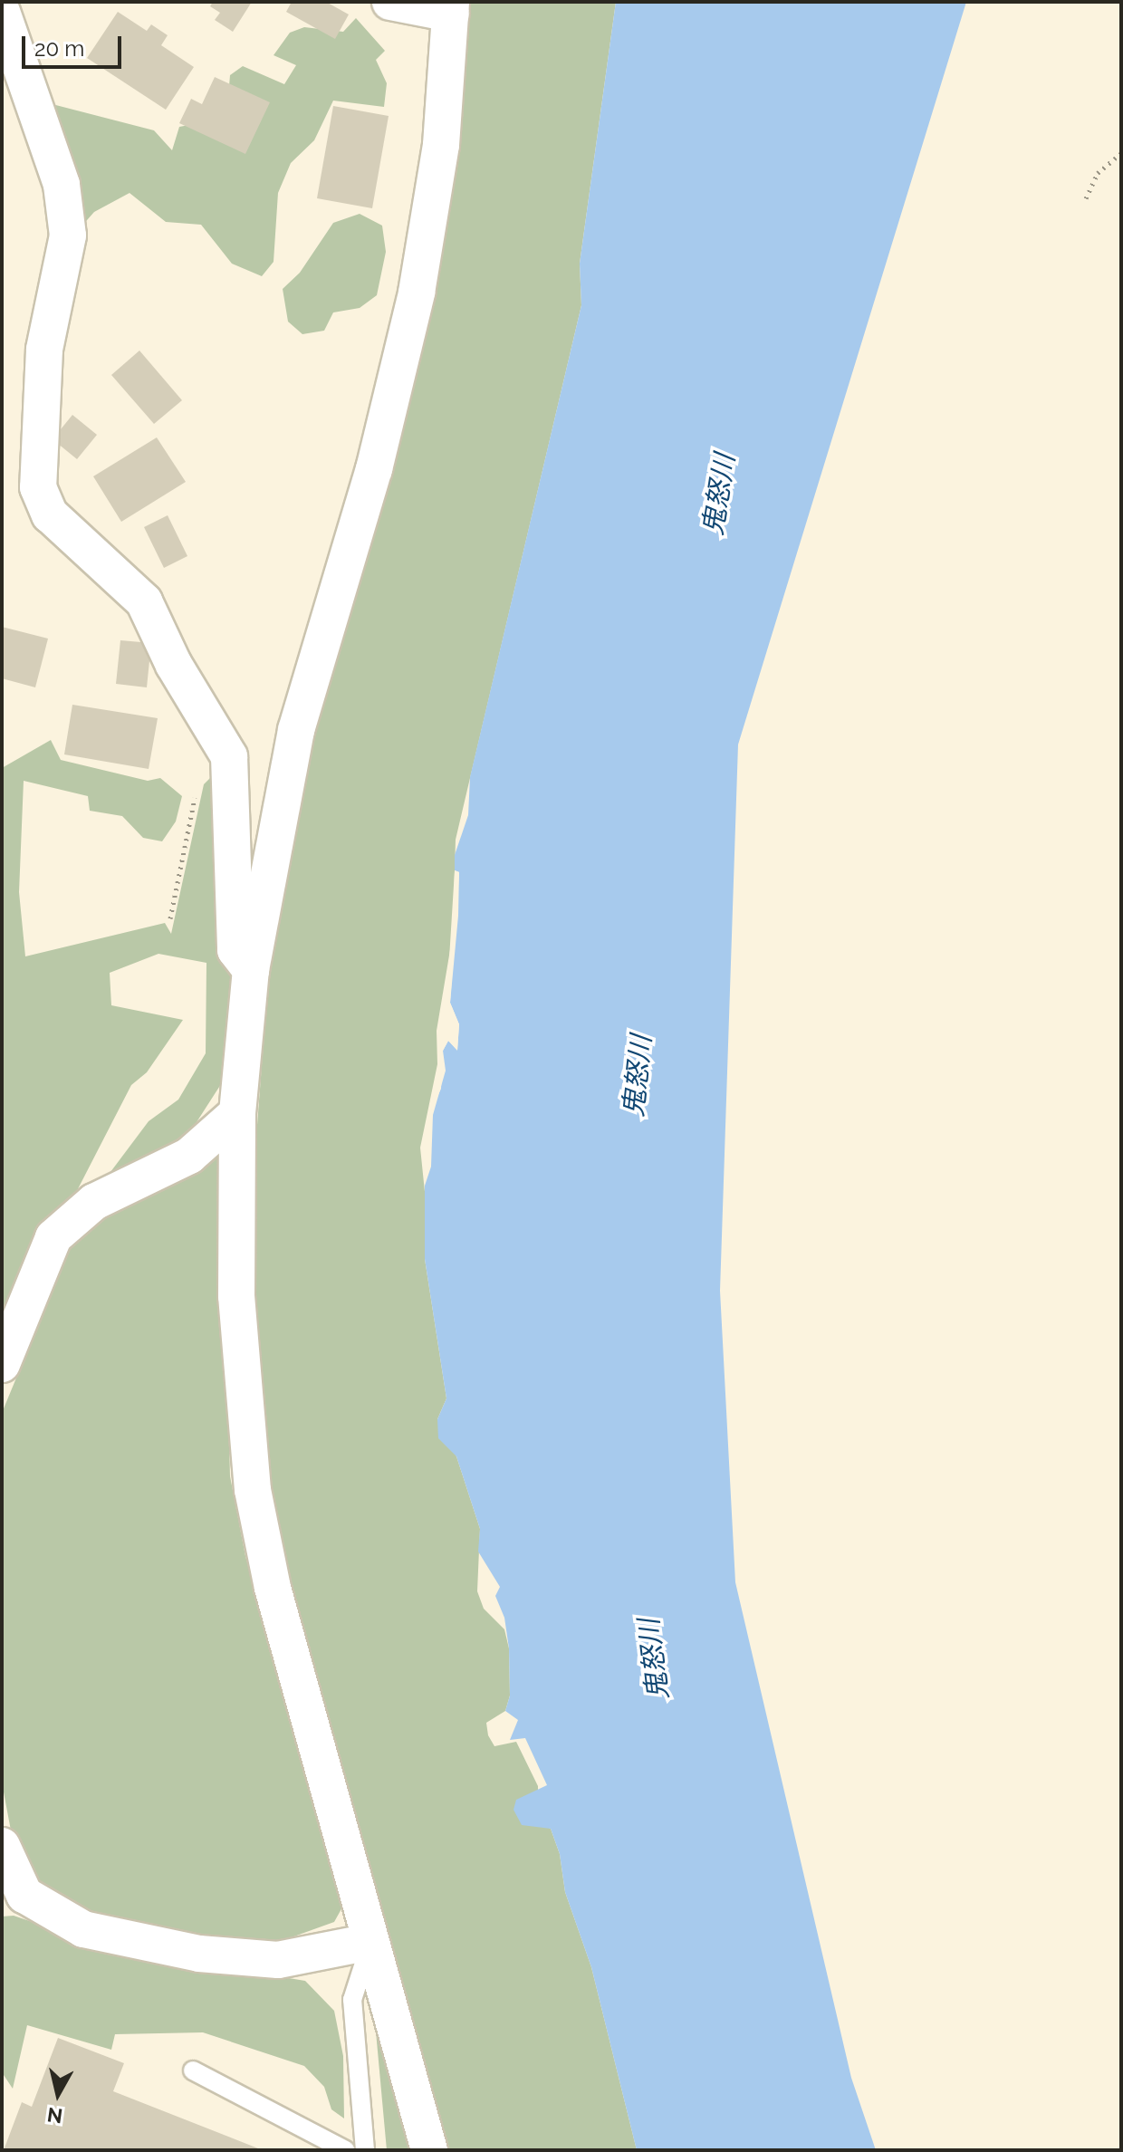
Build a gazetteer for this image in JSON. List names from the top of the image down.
{
  "water": ["鬼怒川"],
  "scale_bar": "20 m",
  "north": "bottom"
}
